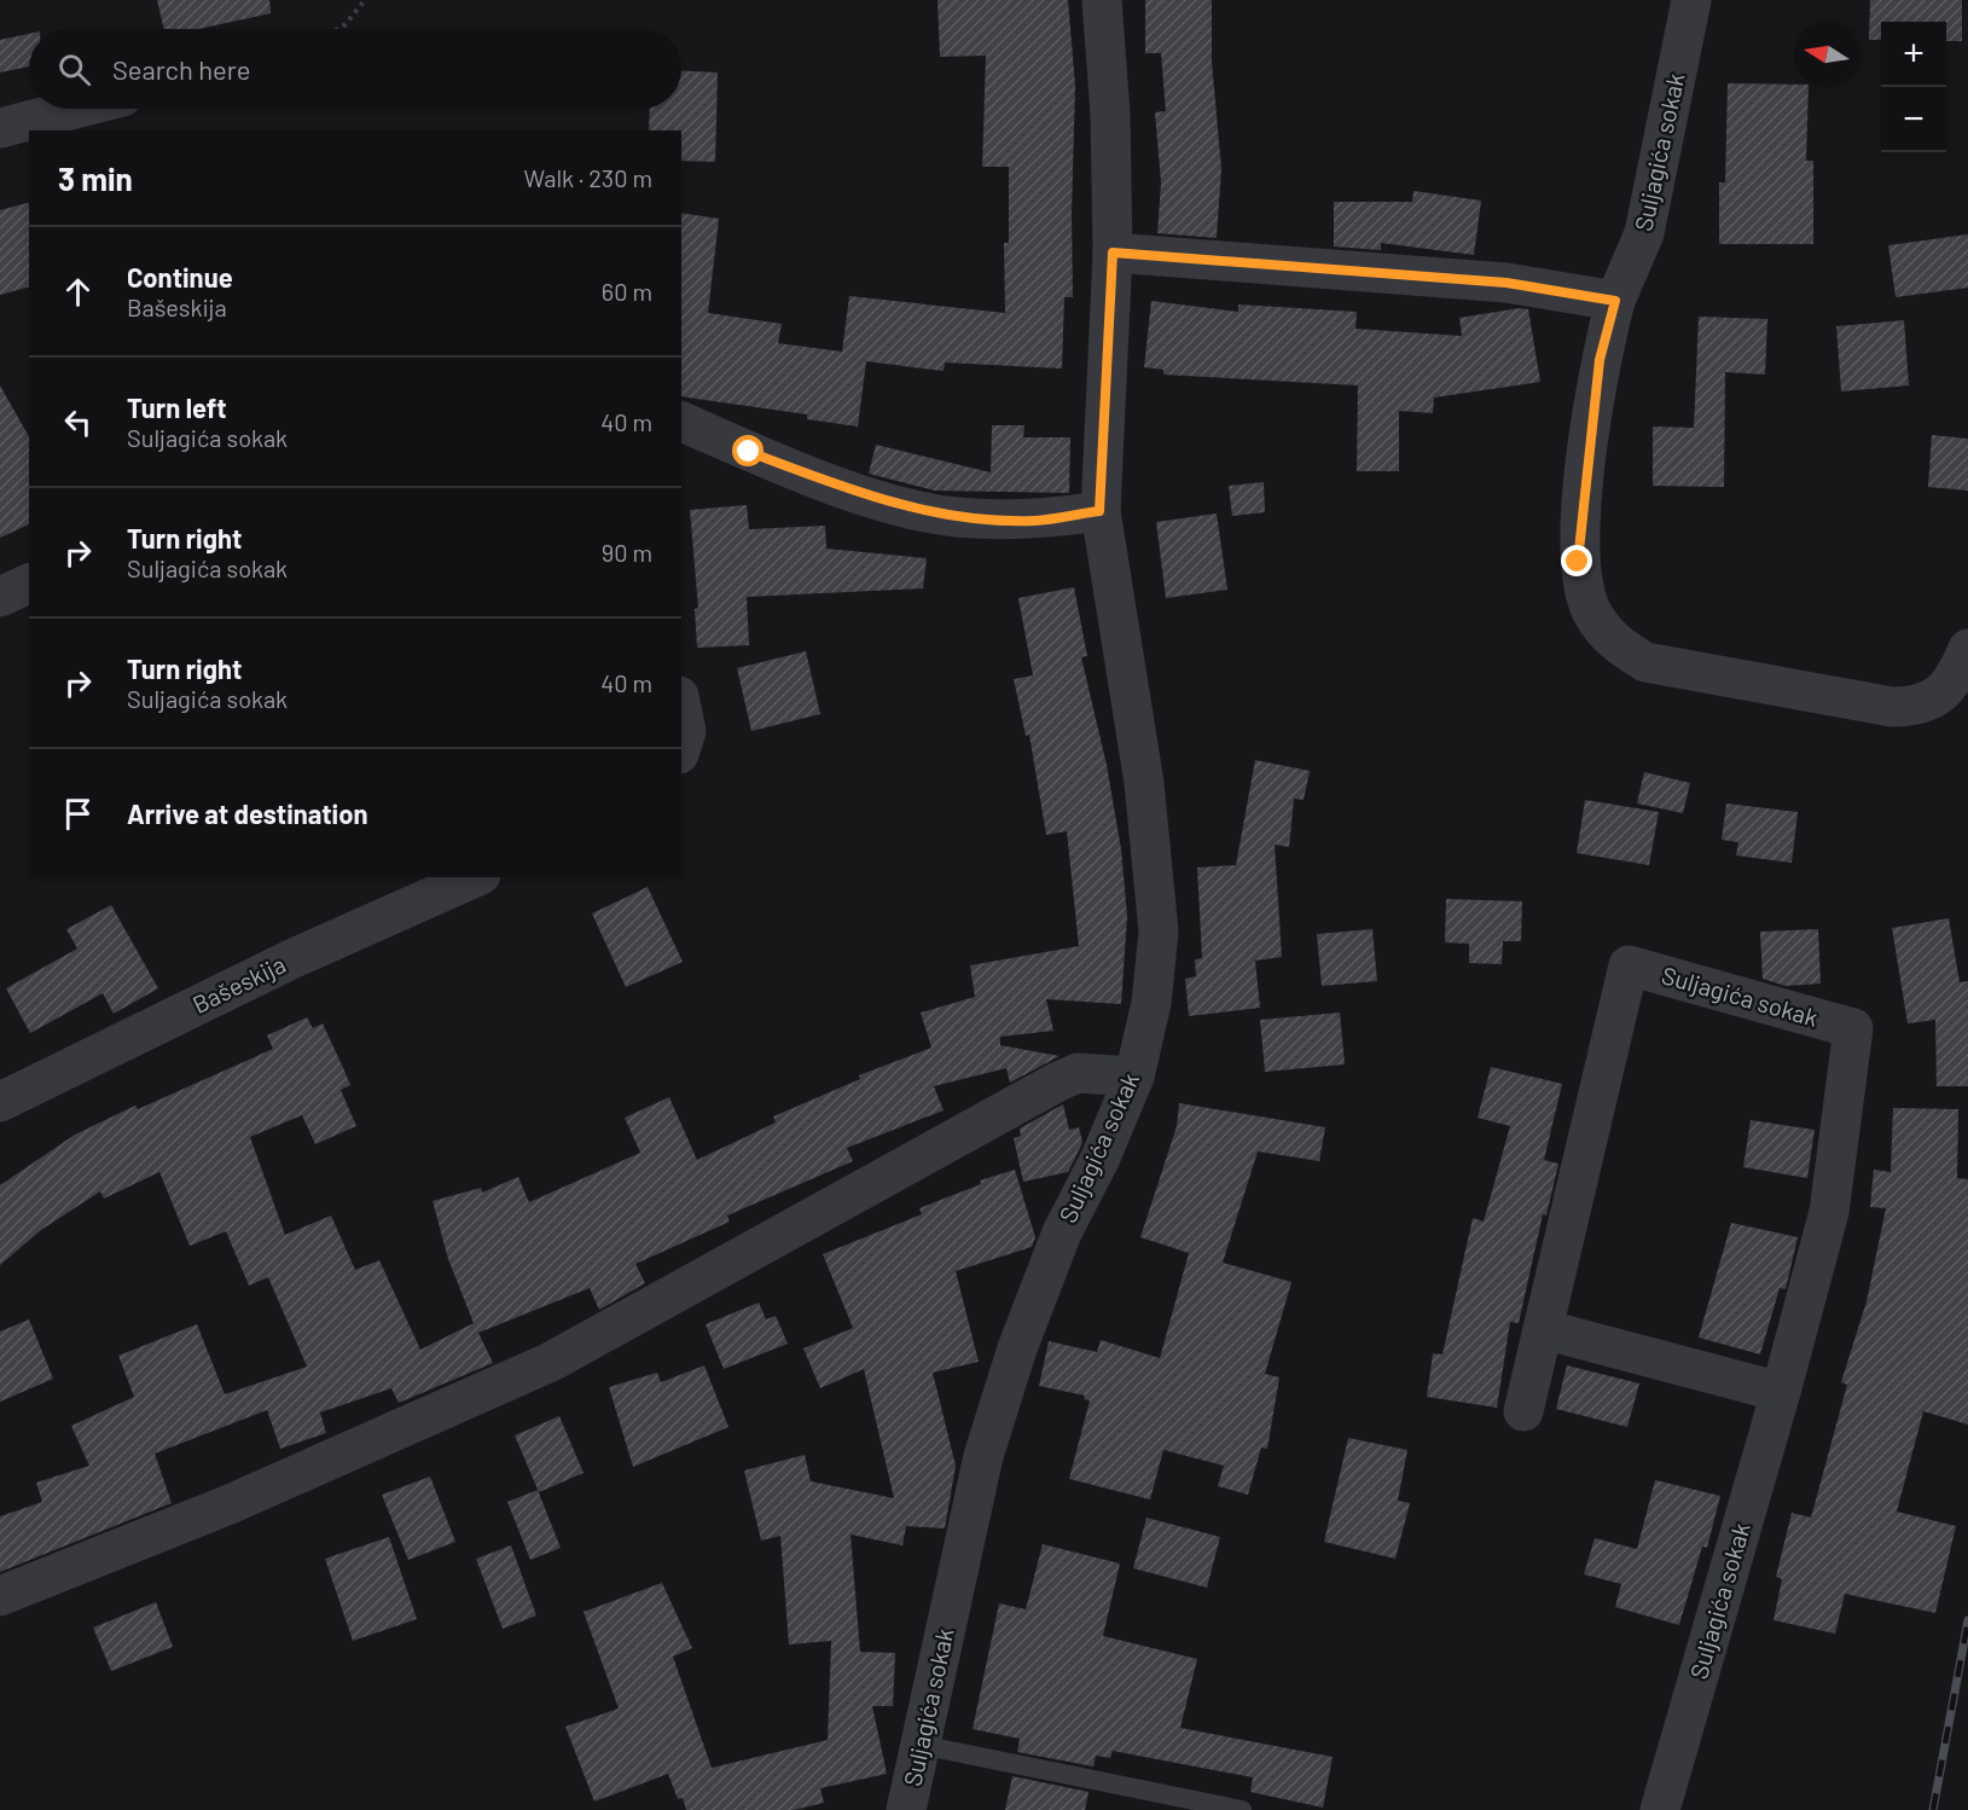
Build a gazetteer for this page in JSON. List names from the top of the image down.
{
  "streets": {
    "street": ["Suljagića sokak", "Bašeskija"]
  },
  "north": "left",
  "page": {
    "map_buttons": ["+", "−"],
    "search": "Search here",
    "heading": ["3 min", "Walk · 230 m"],
    "list": [
      ["Continue", "Bašeskija", "60 m"],
      ["Turn left", "Suljagića sokak", "40 m"],
      ["Turn right", "Suljagića sokak", "90 m"],
      ["Turn right", "Suljagića sokak", "40 m"],
      "Arrive at destination"
    ]
  }
}
